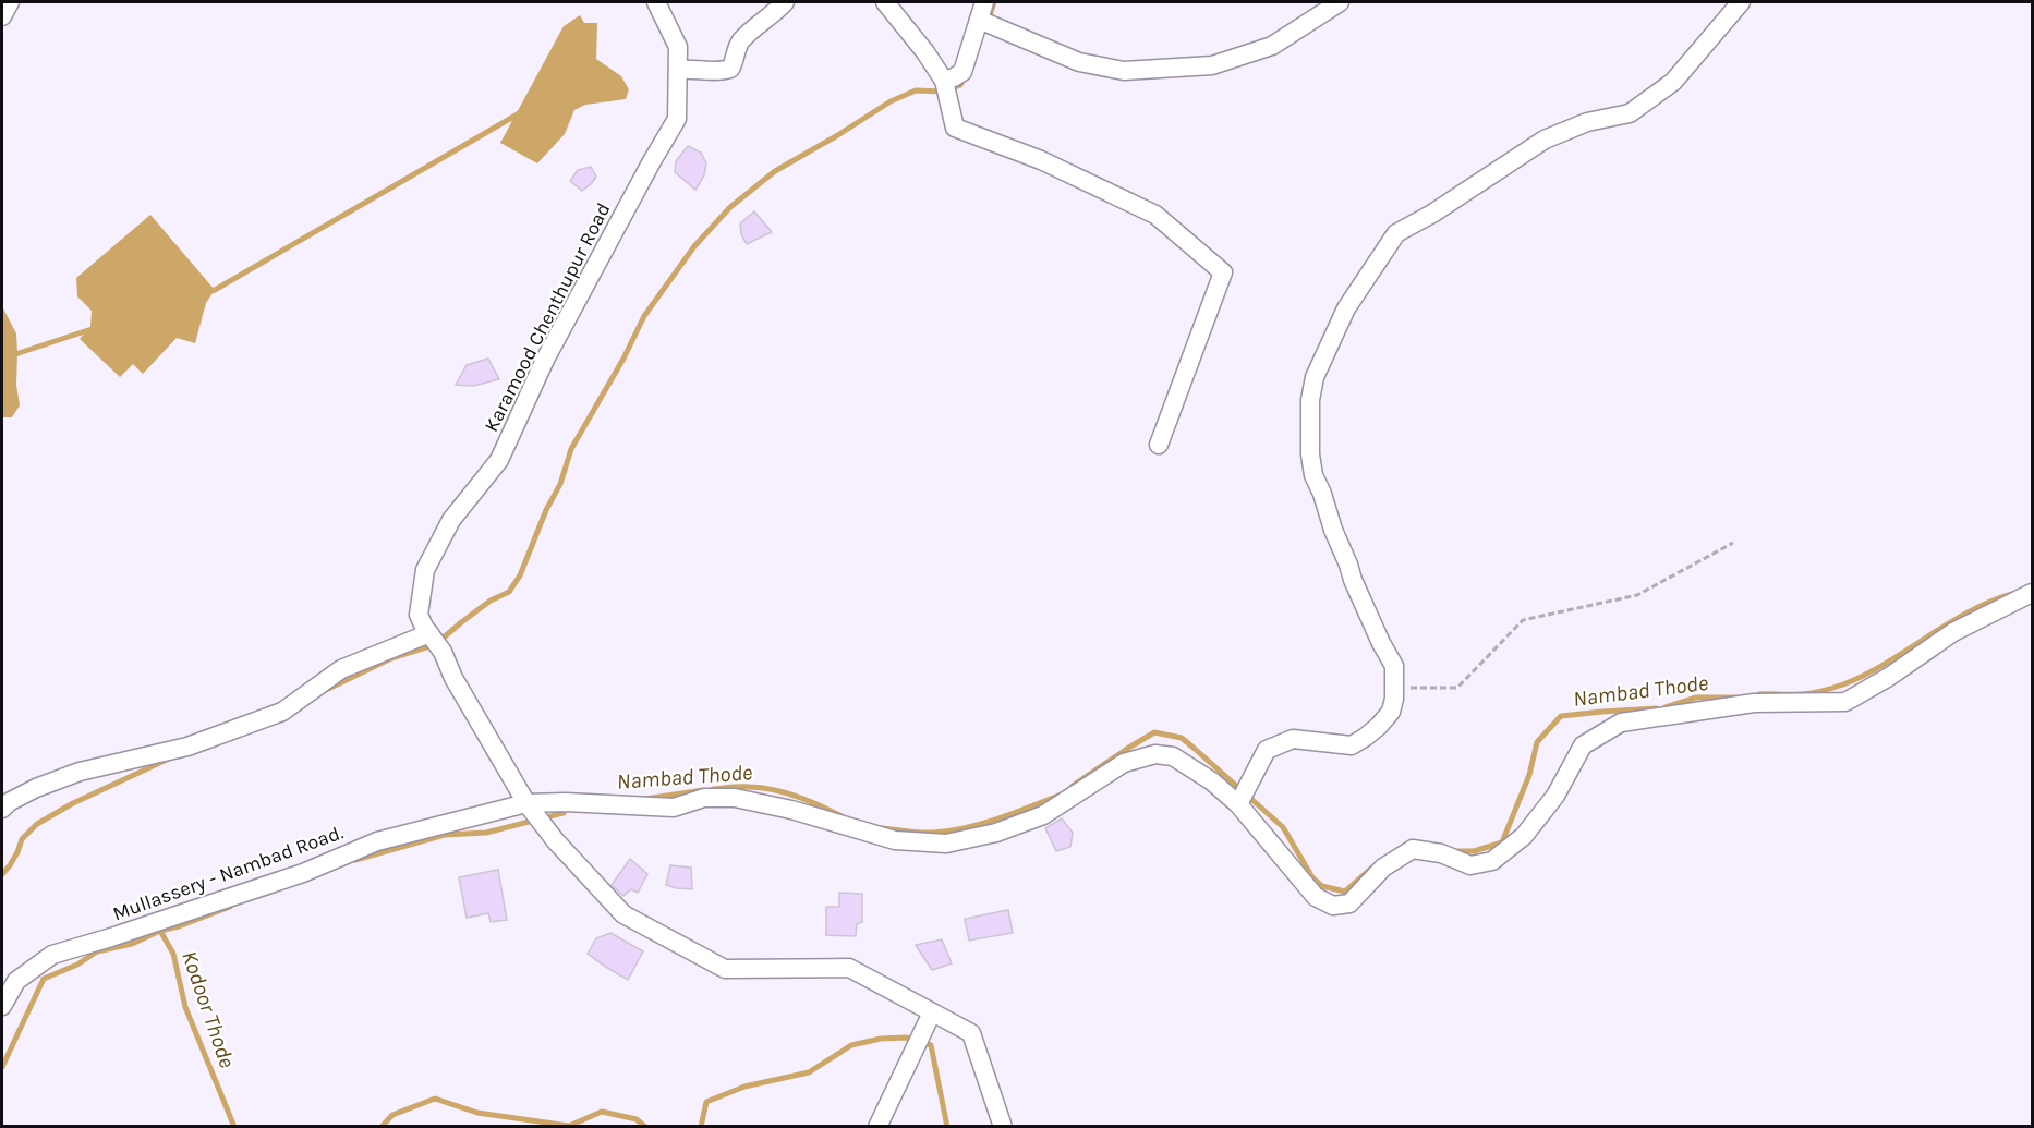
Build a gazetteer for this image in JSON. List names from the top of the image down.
{
  "streets": {
    "street": ["Karamood Chenthupur Road", "Mullassery - Nambad Road."]
  },
  "crossings": [
    ["Karamood Chenthupur Road", "Mullassery - Nambad Road."]
  ],
  "water": ["Nambad Thode", "Kodoor Thode"]
}
